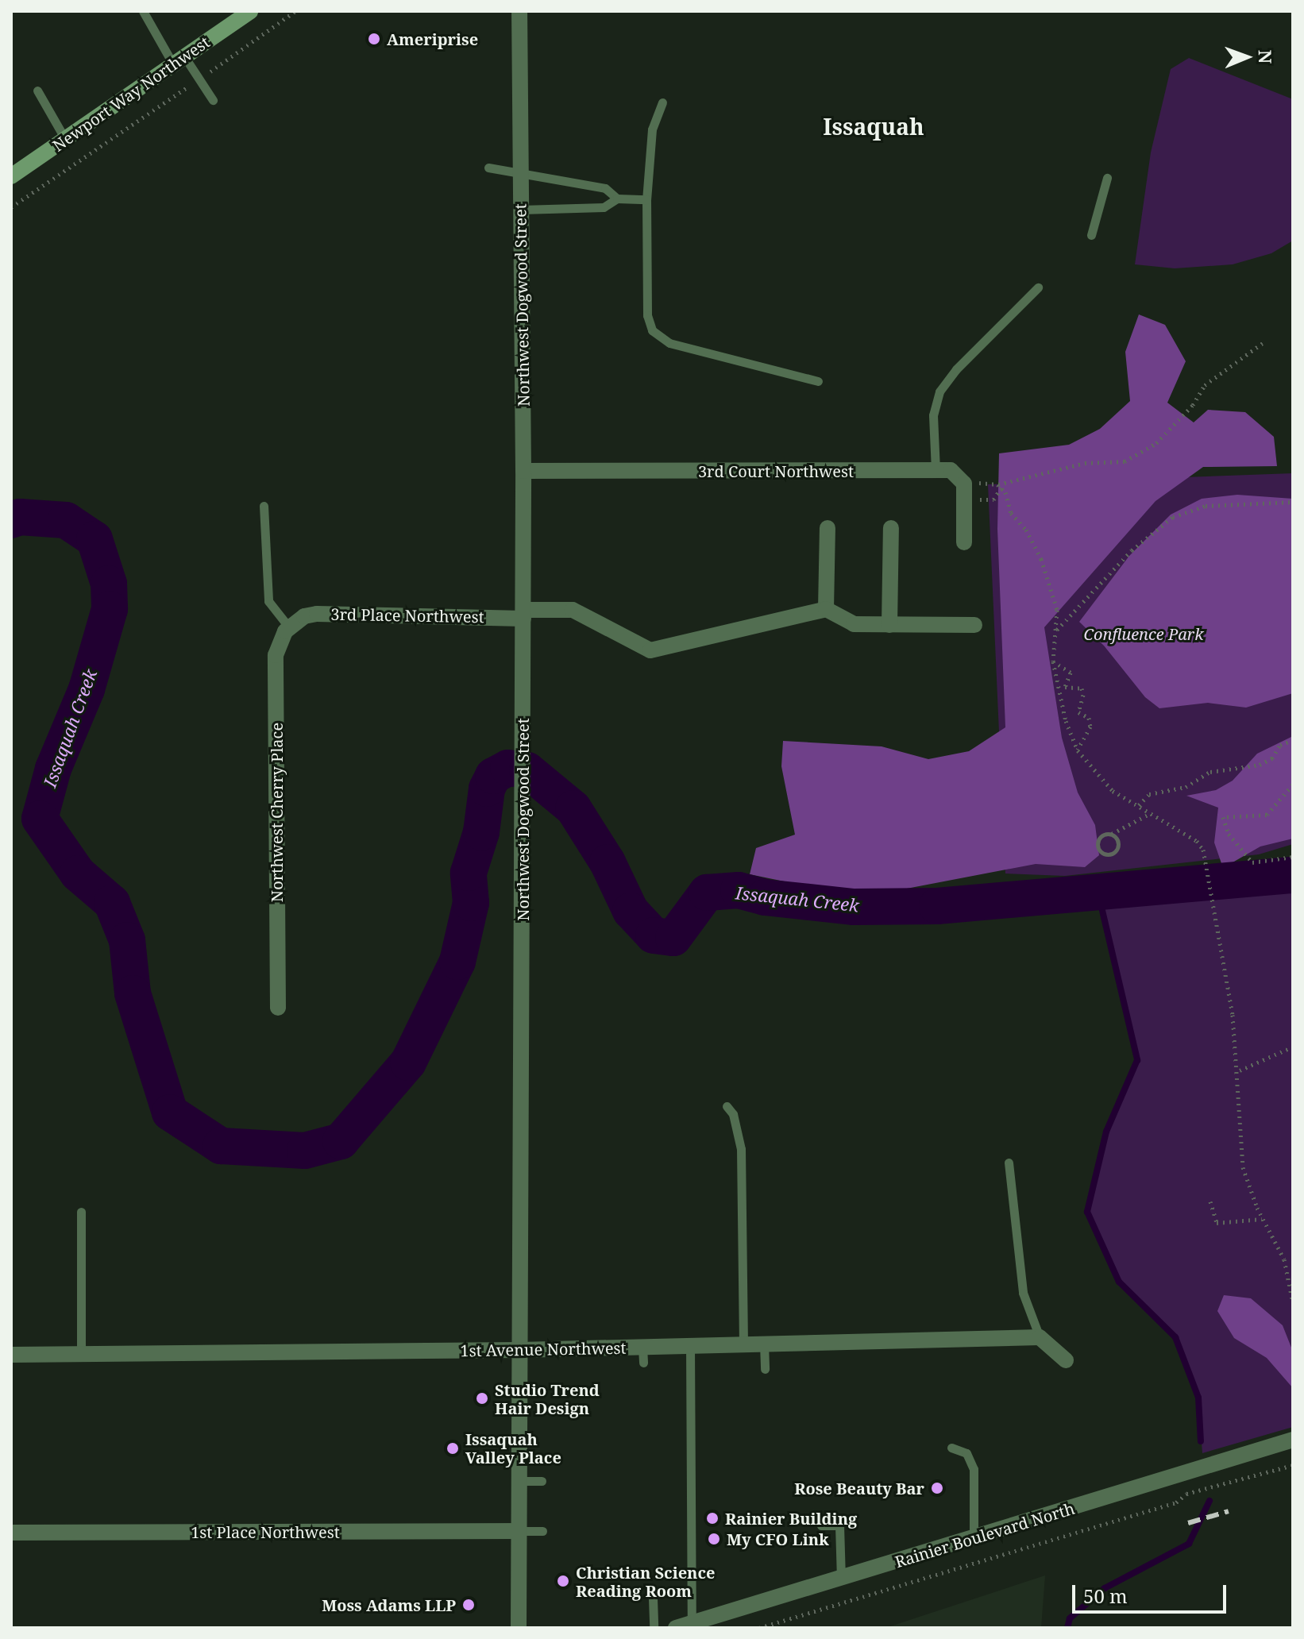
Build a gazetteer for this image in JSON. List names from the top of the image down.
{
  "streets": {
    "street": [
      "Newport Way Northwest",
      "Northwest Dogwood Street",
      "3rd Court Northwest",
      "3rd Place Northwest",
      "Northwest Cherry Place",
      "1st Avenue Northwest",
      "1st Place Northwest",
      "Rainier Boulevard North"
    ]
  },
  "crossings": [
    ["Northwest Dogwood Street", "3rd Court Northwest"],
    ["Northwest Dogwood Street", "3rd Place Northwest"],
    ["Northwest Dogwood Street", "1st Avenue Northwest"],
    ["Northwest Dogwood Street", "1st Place Northwest"],
    ["3rd Place Northwest", "Northwest Cherry Place"]
  ],
  "districts": ["Issaquah"],
  "water": ["Issaquah Creek"],
  "parks": ["Confluence Park"],
  "places": [
    "Ameriprise",
    "Studio Trend Hair Design",
    "Issaquah Valley Place",
    "Rose Beauty Bar",
    "Rainier Building",
    "My CFO Link",
    "Christian Science Reading Room",
    "Moss Adams LLP"
  ],
  "scale_bar": "50 m",
  "north": "right"
}
